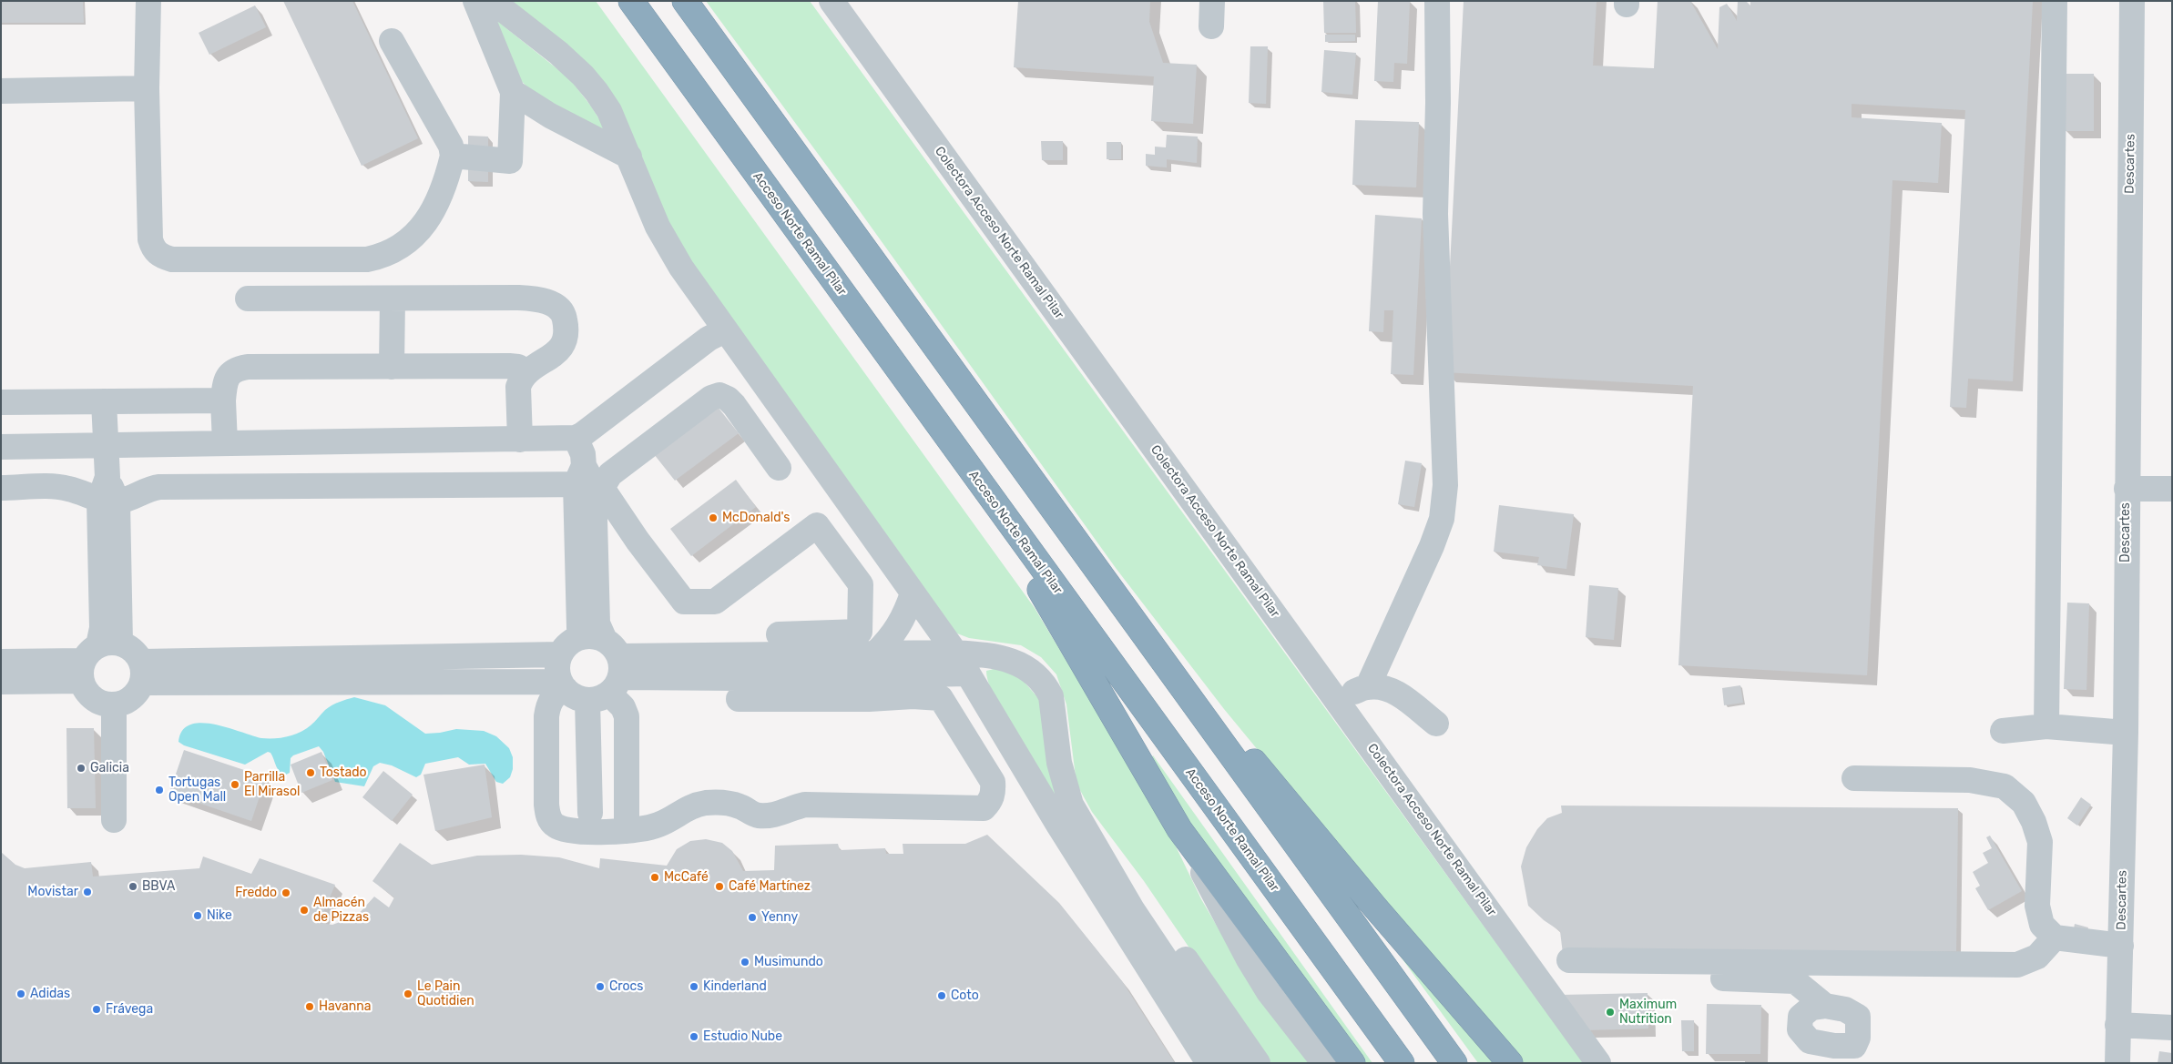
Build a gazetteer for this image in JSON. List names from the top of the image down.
{
  "streets": {
    "highway": ["Acceso Norte Ramal Pilar"],
    "street": ["Descartes", "Colectora Acceso Norte Ramal Pilar"]
  },
  "places": [
    "McDonald's",
    "Galicia",
    "Tostado",
    "Parrilla El Mirasol",
    "Tortugas Open Mall",
    "McCafé",
    "BBVA",
    "Café Martínez",
    "Movistar",
    "Freddo",
    "Almacén de Pizzas",
    "Nike",
    "Yenny",
    "Musimundo",
    "Crocs",
    "Kinderland",
    "Adidas",
    "Le Pain Quotidien",
    "Coto",
    "Havanna",
    "Frávega",
    "Maximum Nutrition",
    "Estudio Nube"
  ]
}
